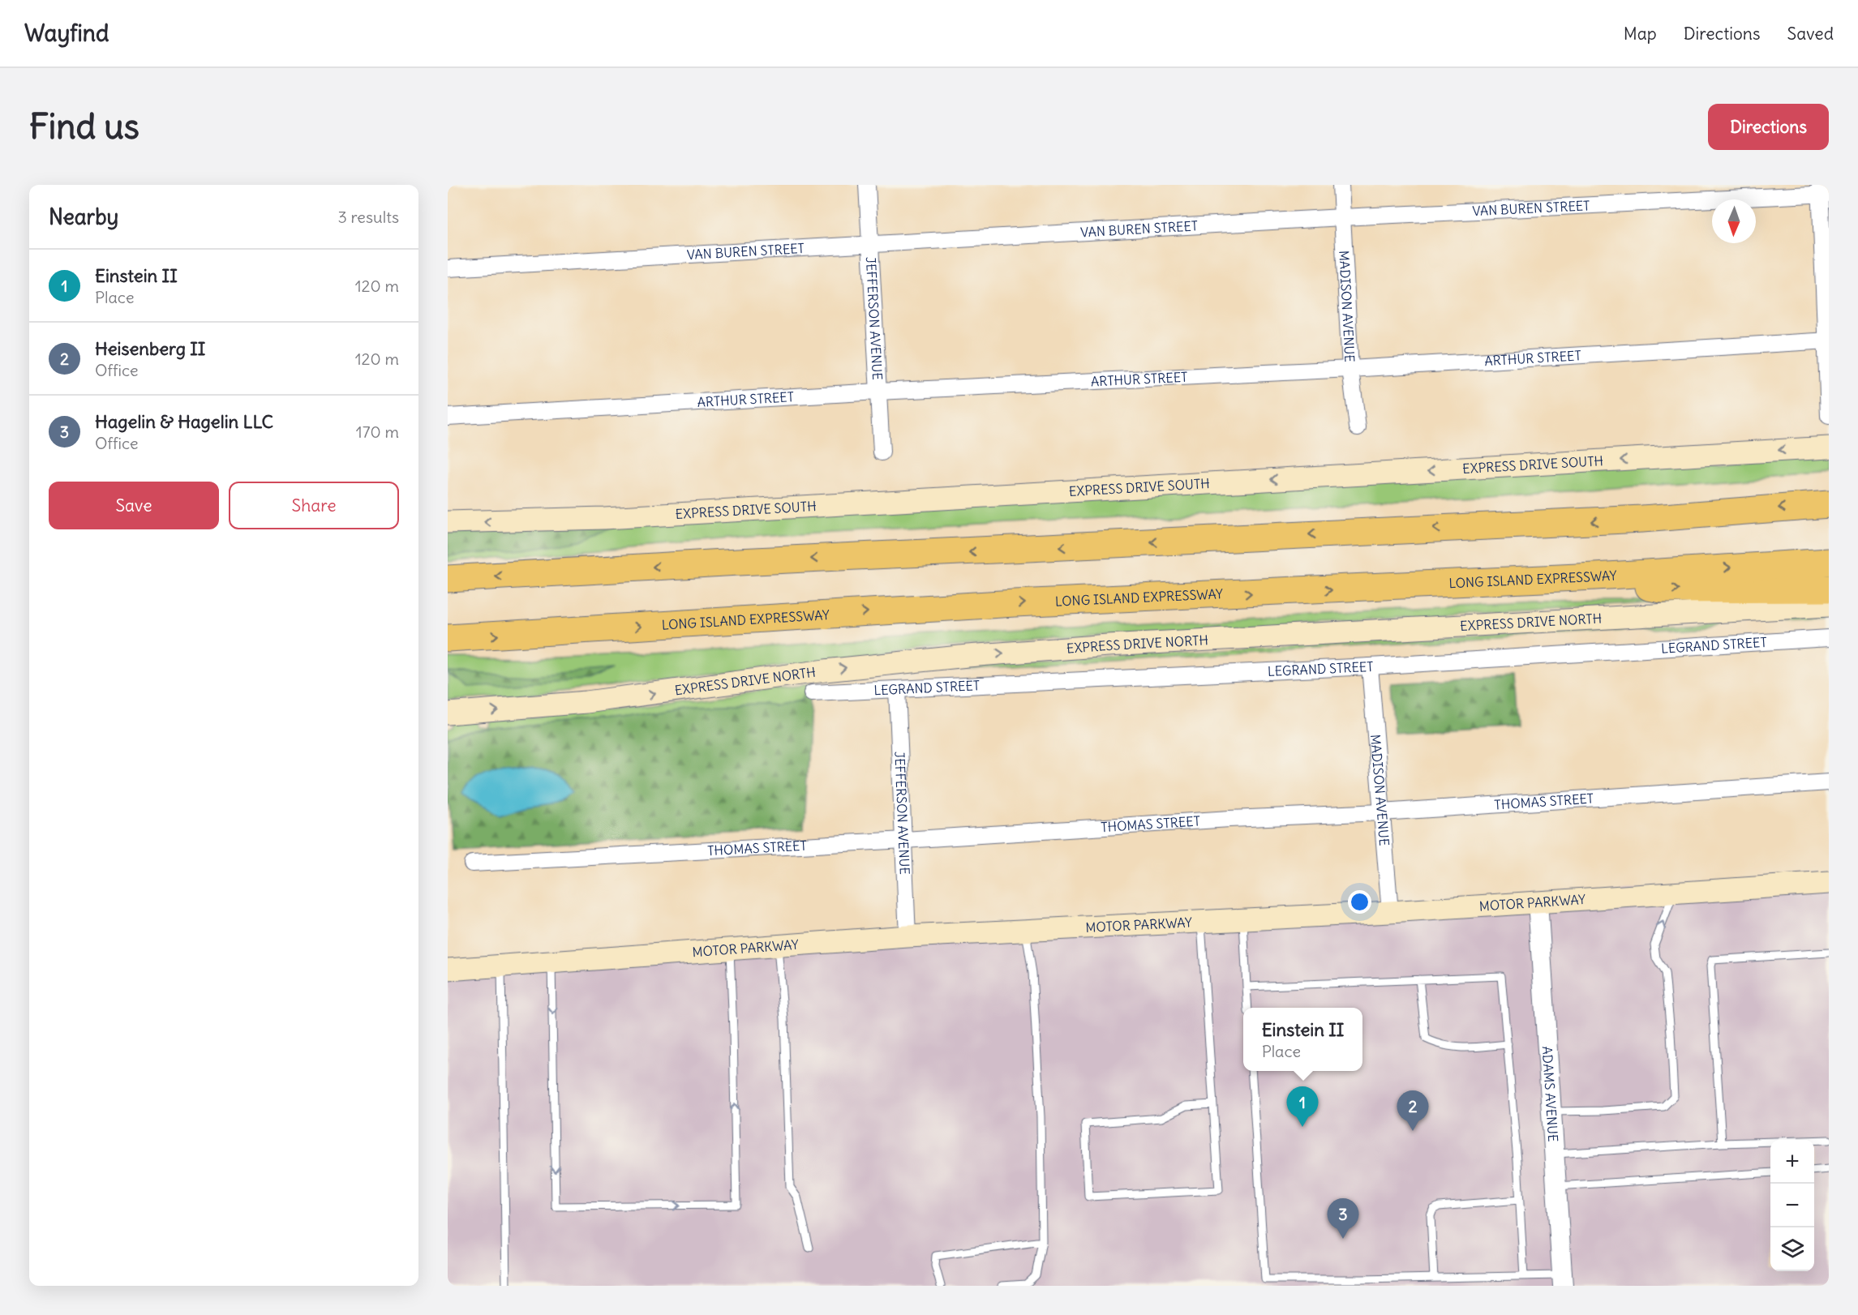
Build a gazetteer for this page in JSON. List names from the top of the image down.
{
  "streets": {
    "highway": ["LONG ISLAND EXPRESSWAY"],
    "main road": ["EXPRESS DRIVE SOUTH", "EXPRESS DRIVE NORTH", "MOTOR PARKWAY"],
    "street": [
      "VAN BUREN STREET",
      "MADISON AVENUE",
      "JEFFERSON AVENUE",
      "ARTHUR STREET",
      "LEGRAND STREET",
      "THOMAS STREET",
      "ADAMS AVENUE"
    ]
  },
  "crossings": [
    ["VAN BUREN STREET", "MADISON AVENUE"],
    ["VAN BUREN STREET", "JEFFERSON AVENUE"],
    ["MADISON AVENUE", "ARTHUR STREET"],
    ["MADISON AVENUE", "LEGRAND STREET"],
    ["MADISON AVENUE", "THOMAS STREET"],
    ["MADISON AVENUE", "MOTOR PARKWAY"],
    ["JEFFERSON AVENUE", "ARTHUR STREET"],
    ["JEFFERSON AVENUE", "LEGRAND STREET"],
    ["JEFFERSON AVENUE", "THOMAS STREET"],
    ["JEFFERSON AVENUE", "MOTOR PARKWAY"],
    ["MOTOR PARKWAY", "ADAMS AVENUE"]
  ],
  "one_way": ["EXPRESS DRIVE SOUTH", "EXPRESS DRIVE NORTH"],
  "north": "bottom",
  "page": {
    "header": "Wayfind",
    "nav": ["Map", "Directions", "Saved"],
    "buttons": [
      "Directions",
      ["Save", "Share"]
    ],
    "title": "Find us",
    "heading": ["Nearby", "3 results"],
    "list": [
      {
        "mark": "1",
        "name": "Einstein II",
        "note": "Place",
        "value": "120 m"
      },
      {
        "mark": "2",
        "name": "Heisenberg II",
        "note": "Office",
        "value": "120 m"
      },
      {
        "mark": "3",
        "name": "Hagelin & Hagelin LLC",
        "note": "Office",
        "value": "170 m"
      }
    ],
    "popup": ["Einstein II", "Place"],
    "pins": ["1", "2", "3"],
    "map_buttons": ["+", "−"]
  }
}
